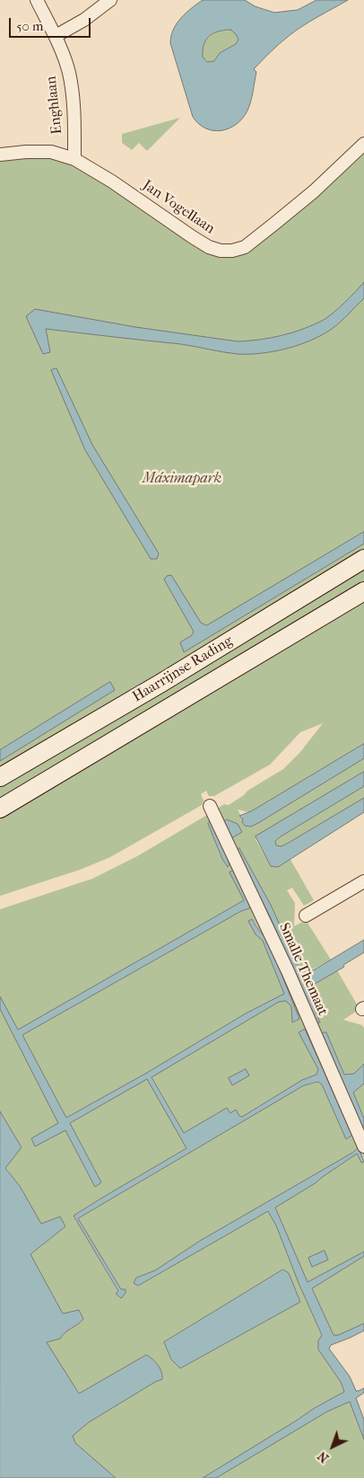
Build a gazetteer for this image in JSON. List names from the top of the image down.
{
  "streets": {
    "main road": ["Haarrijnse Rading"],
    "street": ["Enghlaan", "Jan Vogellaan", "Smalle Themaat"]
  },
  "crossings": [
    ["Enghlaan", "Jan Vogellaan"]
  ],
  "parks": ["Máximapark"],
  "scale_bar": "50 m",
  "north": "bottom left"
}
